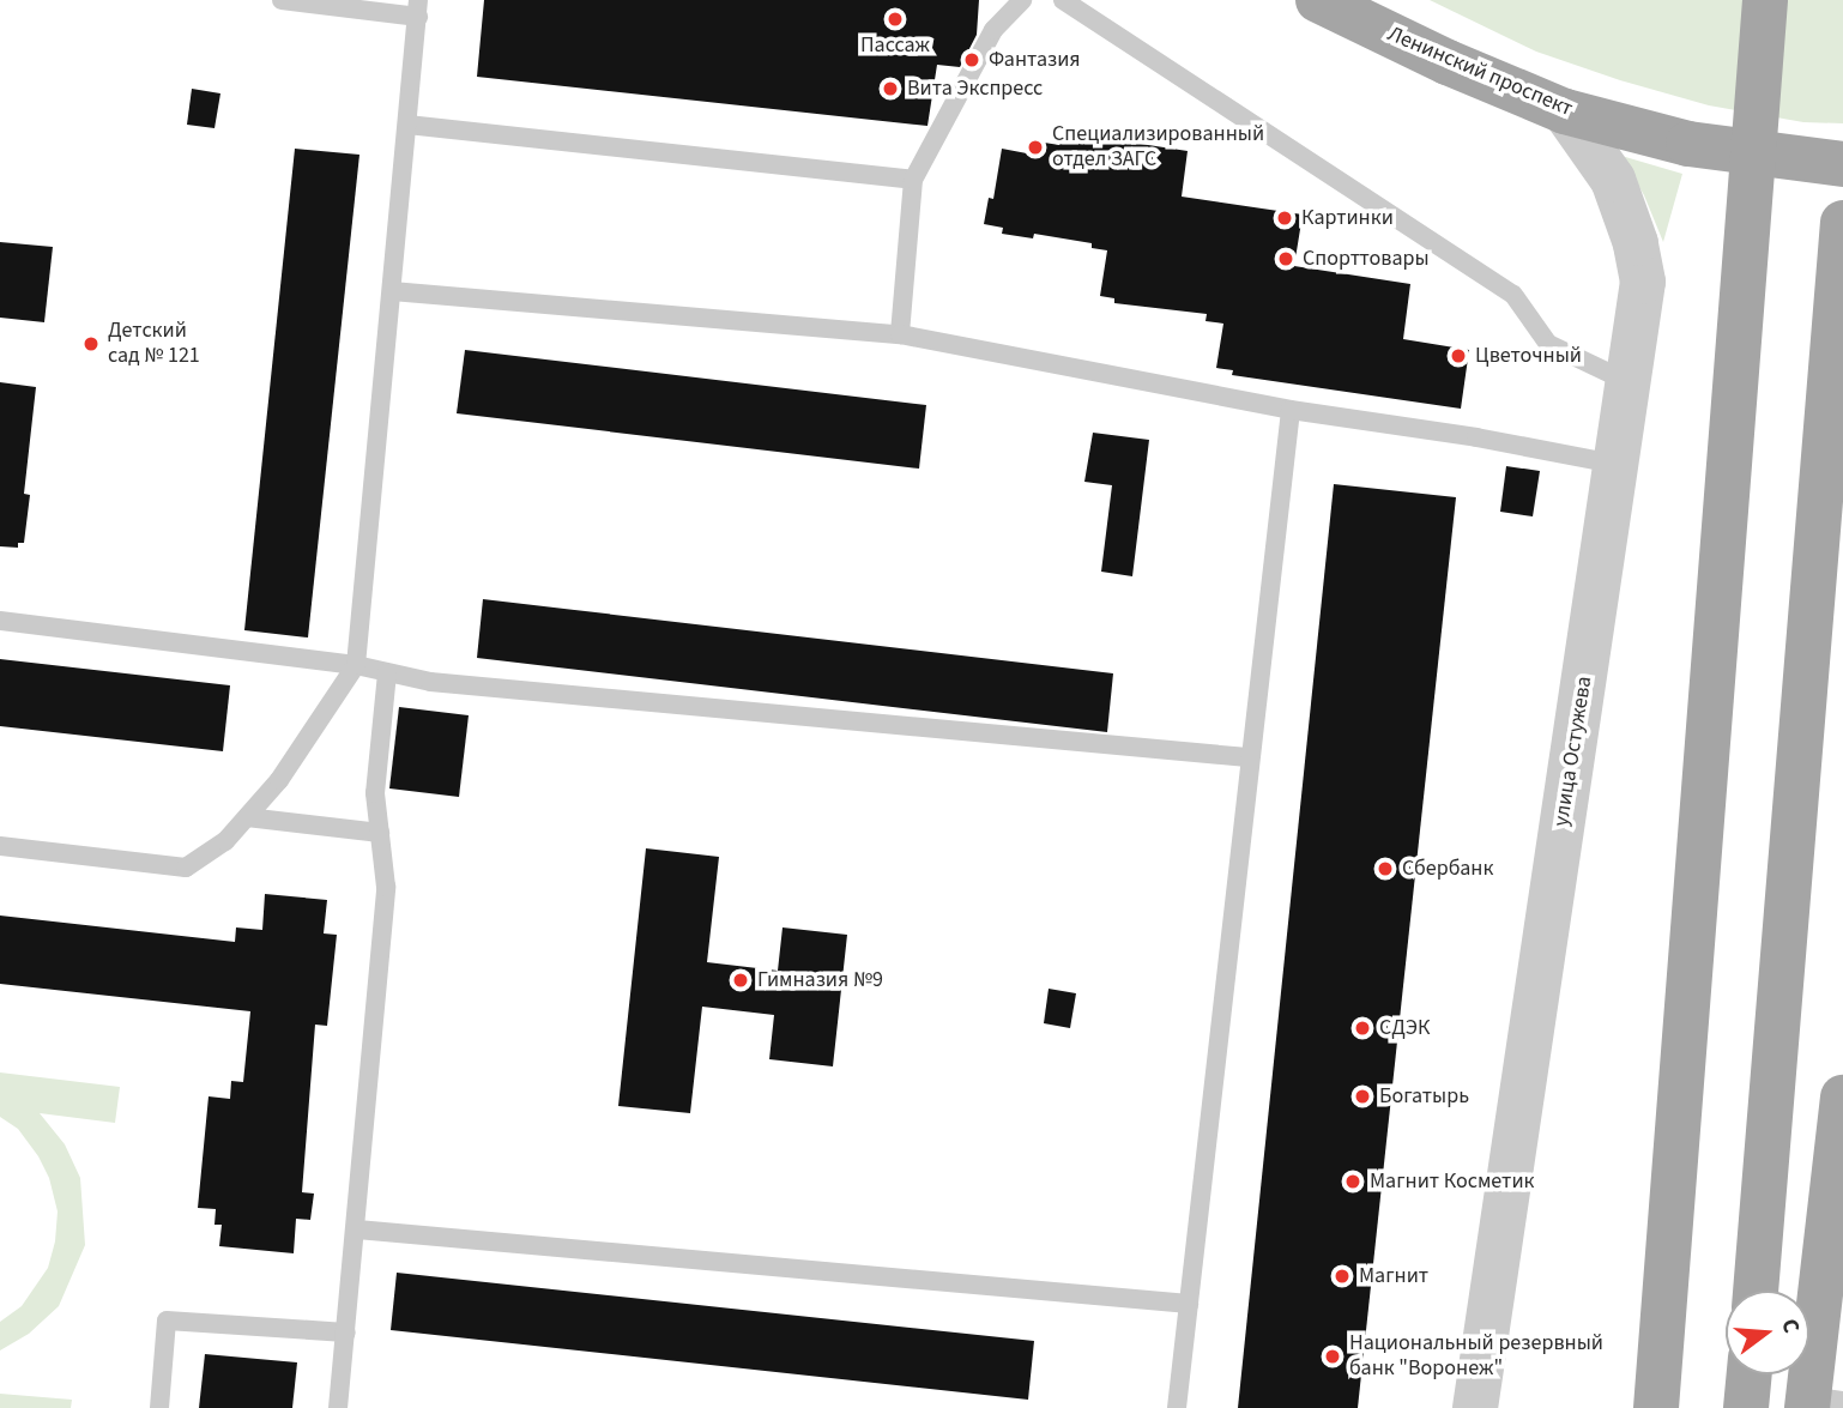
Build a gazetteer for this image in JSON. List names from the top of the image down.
{
  "streets": {
    "main road": ["Ленинский проспект"],
    "street": ["улица Остужева"]
  },
  "crossings": [
    ["Ленинский проспект", "улица Остужева"]
  ],
  "places": [
    "Пассаж",
    "Фантазия",
    "Вита Экспресс",
    "Специализированный отдел ЗАГС",
    "Картинки",
    "Спорттовары",
    "Детский сад № 121",
    "Цветочный",
    "Сбербанк",
    "Гимназия №9",
    "СДЭК",
    "Богатырь",
    "Магнит Косметик",
    "Магнит",
    "Национальный резервный банк \"Воронеж\""
  ],
  "north": "right"
}
